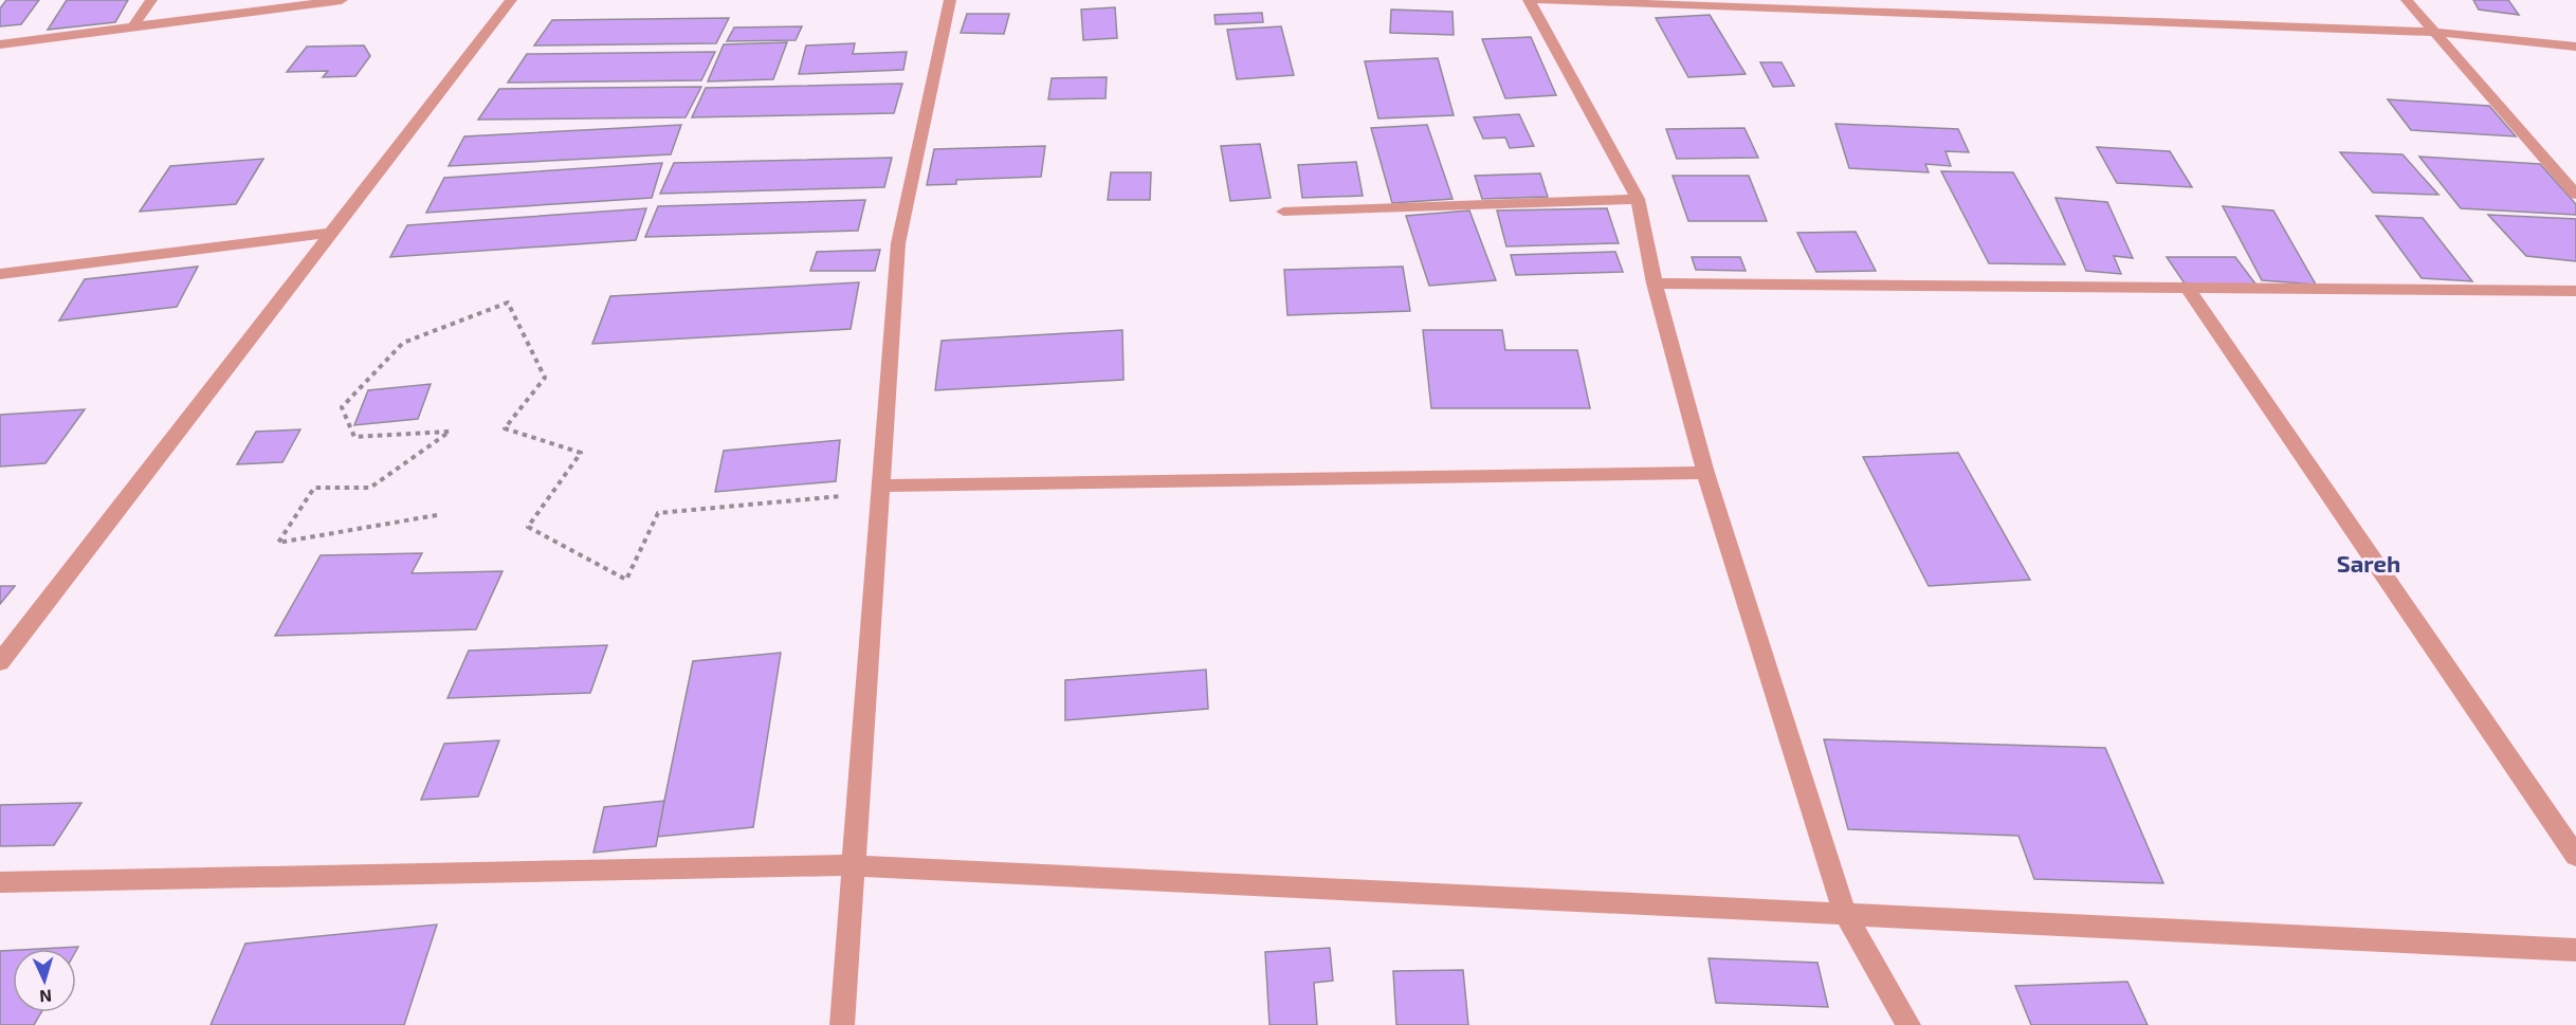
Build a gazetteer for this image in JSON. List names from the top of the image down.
{
  "districts": ["Sareh"],
  "north": "bottom"
}
